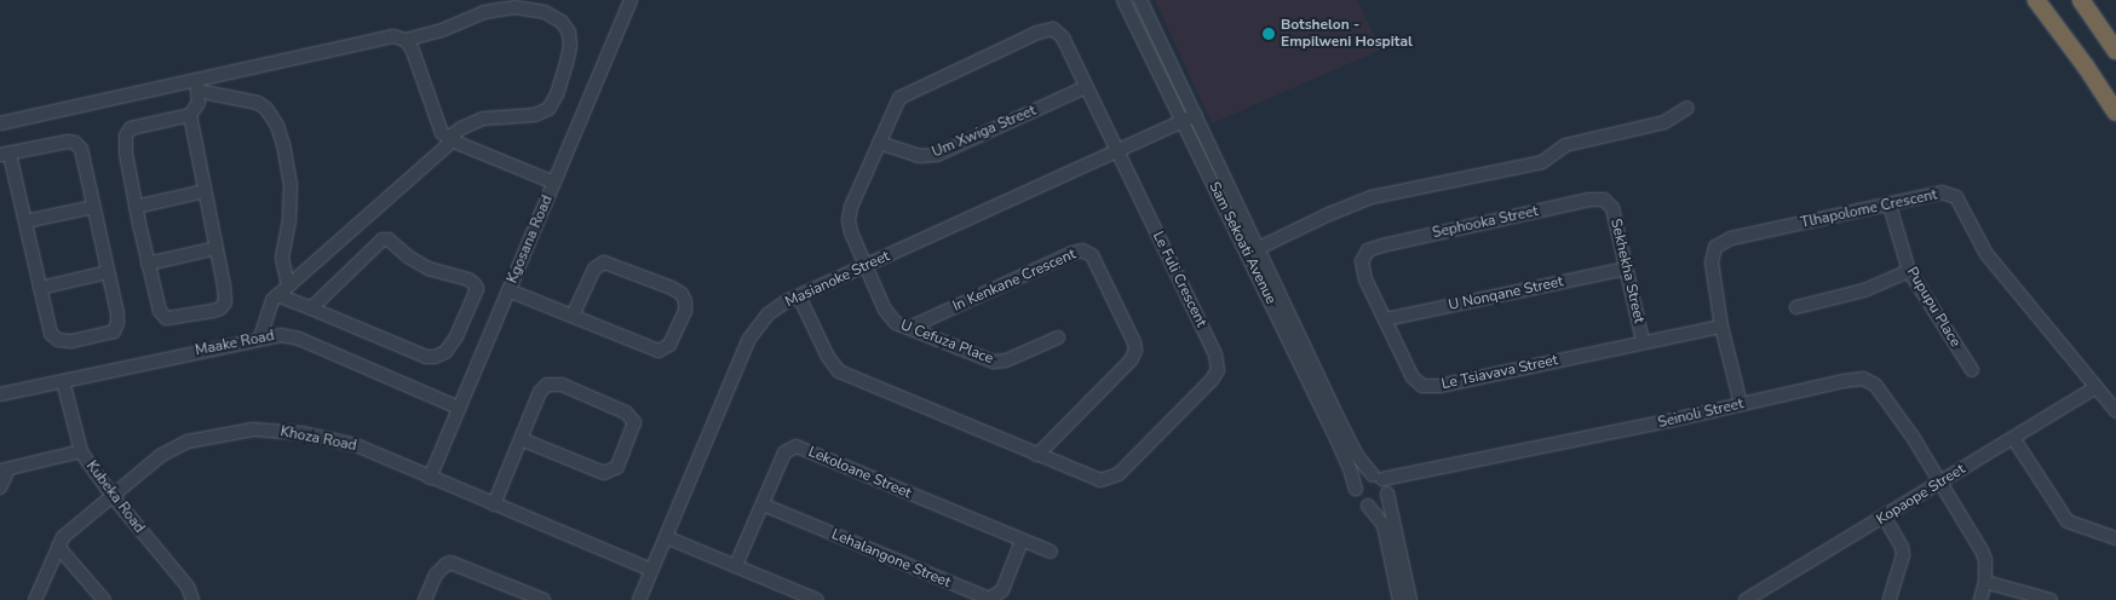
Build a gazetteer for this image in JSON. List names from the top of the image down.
{
  "streets": {
    "street": [
      "Um Xwiga Street",
      "Tlhapolome Crescent",
      "Sephooka Street",
      "Kgosana Road",
      "Sam Sekoati Avenue",
      "Sekhekha Street",
      "Masianoke Street",
      "Le Fuli Crescent",
      "In Kenkane Crescent",
      "U Nonqane Street",
      "Pupupu Place",
      "U Cefuza Place",
      "Maake Road",
      "Le Tsiavava Street",
      "Seinoli Street",
      "Khoza Road",
      "Lekoloane Street",
      "Kopaope Street",
      "Kubeka Road",
      "Lehalangone Street"
    ]
  },
  "crossings": [
    ["Um Xwiga Street", "Le Fuli Crescent"],
    ["Tlhapolome Crescent", "Pupupu Place"],
    ["Tlhapolome Crescent", "Le Tsiavava Street"],
    ["Tlhapolome Crescent", "Seinoli Street"],
    ["Tlhapolome Crescent", "Kopaope Street"],
    ["Sephooka Street", "Sekhekha Street"],
    ["Sephooka Street", "Le Tsiavava Street"],
    ["Kgosana Road", "Maake Road"],
    ["Kgosana Road", "Khoza Road"],
    ["Sam Sekoati Avenue", "Masianoke Street"],
    ["Sam Sekoati Avenue", "Seinoli Street"],
    ["Sekhekha Street", "U Nonqane Street"],
    ["Sekhekha Street", "Le Tsiavava Street"],
    ["Masianoke Street", "Le Fuli Crescent"],
    ["Masianoke Street", "U Cefuza Place"],
    ["Masianoke Street", "Khoza Road"],
    ["Le Fuli Crescent", "In Kenkane Crescent"],
    ["Le Fuli Crescent", "U Cefuza Place"],
    ["In Kenkane Crescent", "U Cefuza Place"],
    ["U Nonqane Street", "Le Tsiavava Street"],
    ["Maake Road", "Kubeka Road"],
    ["Seinoli Street", "Kopaope Street"],
    ["Khoza Road", "Kubeka Road"],
    ["Lekoloane Street", "Lehalangone Street"]
  ],
  "places": ["Botshelon - Empilweni Hospital"]
}
